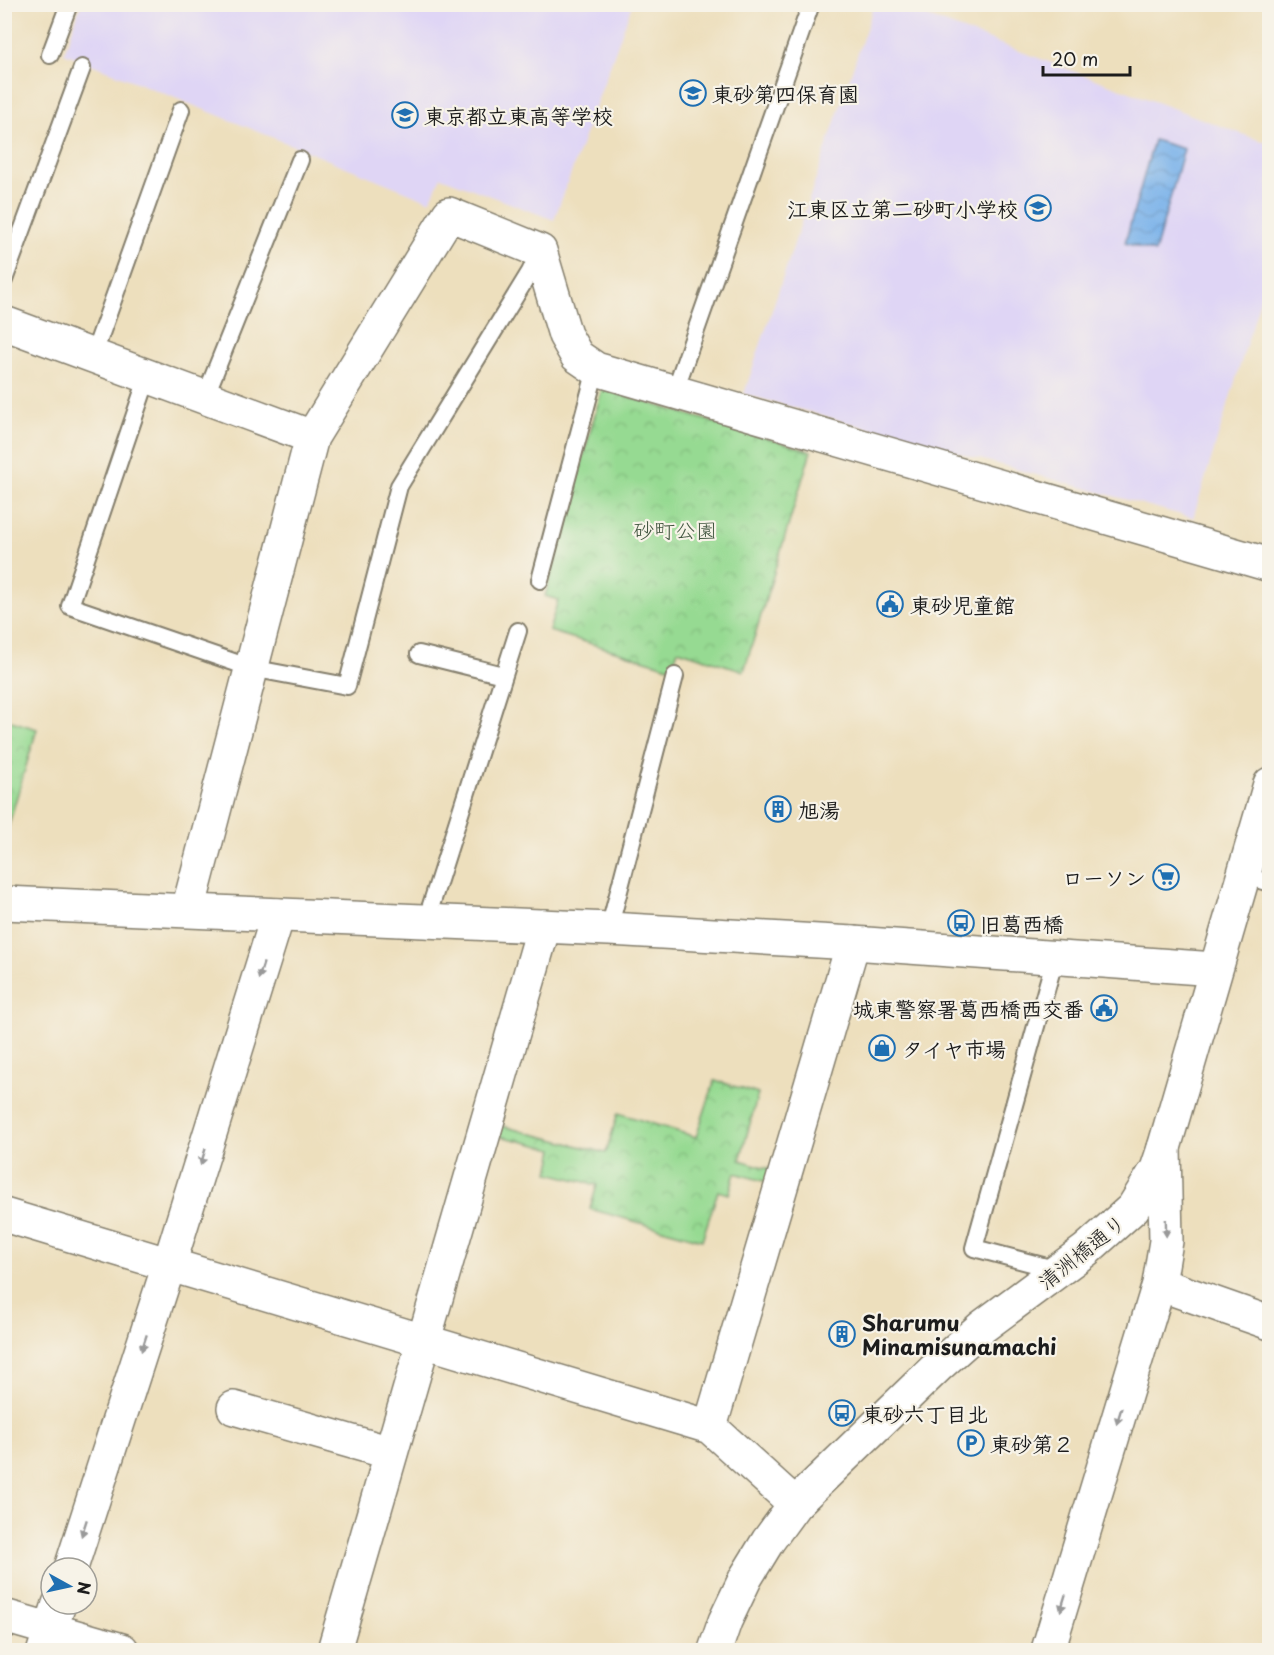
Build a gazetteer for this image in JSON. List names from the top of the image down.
{
  "streets": {
    "street": ["清洲橋通り"]
  },
  "parks": ["砂町公園"],
  "places": {
    "school or university": ["東砂第四保育園", "東京都立東高等学校", "江東区立第二砂町小学校"],
    "public building": ["東砂児童館", "城東警察署葛西橋西交番"],
    "building": ["旭湯", "Sharumu Minamisunamachi"],
    "supermarket": ["ローソン"],
    "bus stop": ["旧葛西橋", "東砂六丁目北"],
    "shop": ["タイヤ市場"],
    "parking": ["東砂第２"]
  },
  "scale_bar": "20 m",
  "north": "right"
}
